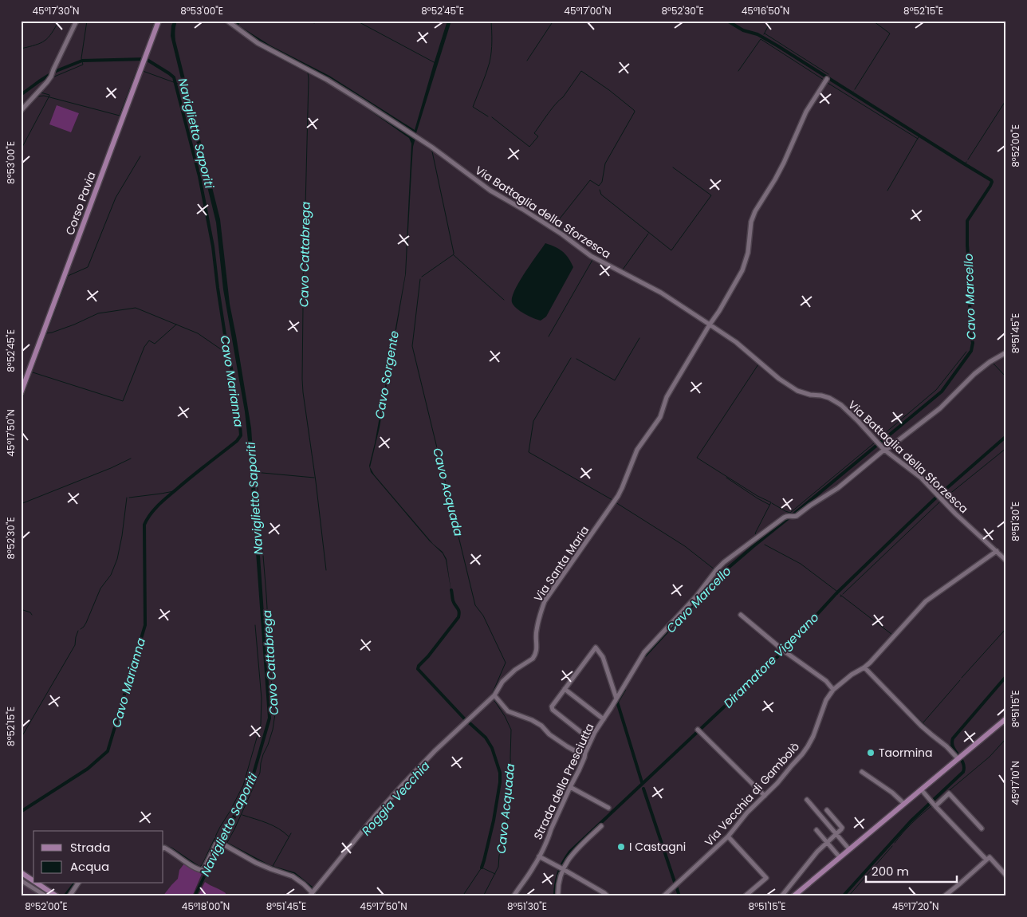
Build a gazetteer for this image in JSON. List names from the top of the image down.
{
  "streets": {
    "main road": ["Corso Pavia"],
    "street": [
      "Via Battaglia della Sforzesca",
      "Via Santa Maria",
      "Strada della Presciutta",
      "Via Vecchia di Gambolò"
    ]
  },
  "crossings": [
    ["Via Battaglia della Sforzesca", "Via Santa Maria"],
    ["Via Battaglia della Sforzesca", "Strada della Presciutta"],
    ["Via Battaglia della Sforzesca", "Via Vecchia di Gambolò"]
  ],
  "water": [
    "Naviglietto Saporiti",
    "Cavo Cattabrega",
    "Cavo Marcello",
    "Cavo Sorgente",
    "Cavo Marianna",
    "Cavo Acquada",
    "Diramatore Vigevano",
    "Roggia Vecchia"
  ],
  "places": ["Taormina", "I Castagni"],
  "legend": ["Strada", "Acqua"],
  "scale_bar": "200 m",
  "coordinates": [
    "45°17'30\"N",
    "8°53'00\"E",
    "8°52'45\"E",
    "45°17'00\"N",
    "8°52'30\"E",
    "45°16'50\"N",
    "8°52'15\"E",
    "8°52'00\"E",
    "8°51'45\"E",
    "45°17'50\"N",
    "8°51'30\"E",
    "8°51'15\"E",
    "45°17'10\"N",
    "45°18'00\"N",
    "45°17'20\"N"
  ]
}
